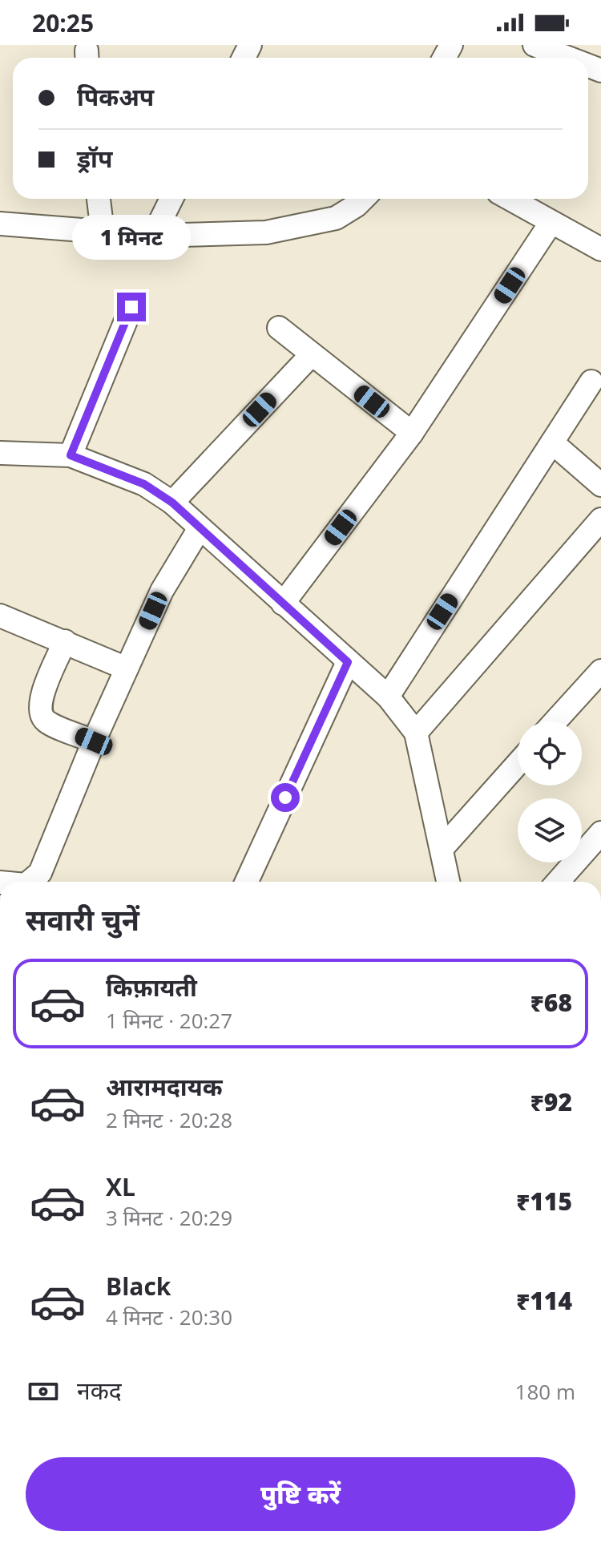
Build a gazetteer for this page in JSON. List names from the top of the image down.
{
  "page": {
    "status": "20:25",
    "banner": ["पिकअप", "ड्रॉप"],
    "bubble": "1 मिनट",
    "heading": "सवारी चुनें",
    "list": [
      {
        "name": "किफ़ायती",
        "note": "1 मिनट · 20:27",
        "value": "₹68"
      },
      {
        "name": "आरामदायक",
        "note": "2 मिनट · 20:28",
        "value": "₹92"
      },
      {
        "name": "XL",
        "note": "3 मिनट · 20:29",
        "value": "₹115"
      },
      {
        "name": "Black",
        "note": "4 मिनट · 20:30",
        "value": "₹114"
      }
    ],
    "pay": ["नकद", "180 m"],
    "buttons": "पुष्टि करें"
  }
}
